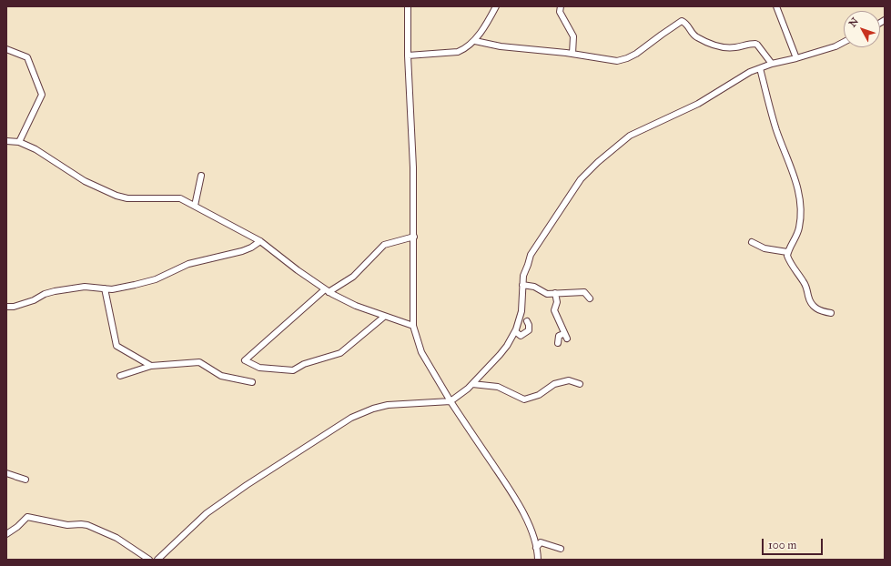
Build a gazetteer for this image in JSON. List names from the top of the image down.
{
  "scale_bar": "100 m",
  "north": "top left"
}
